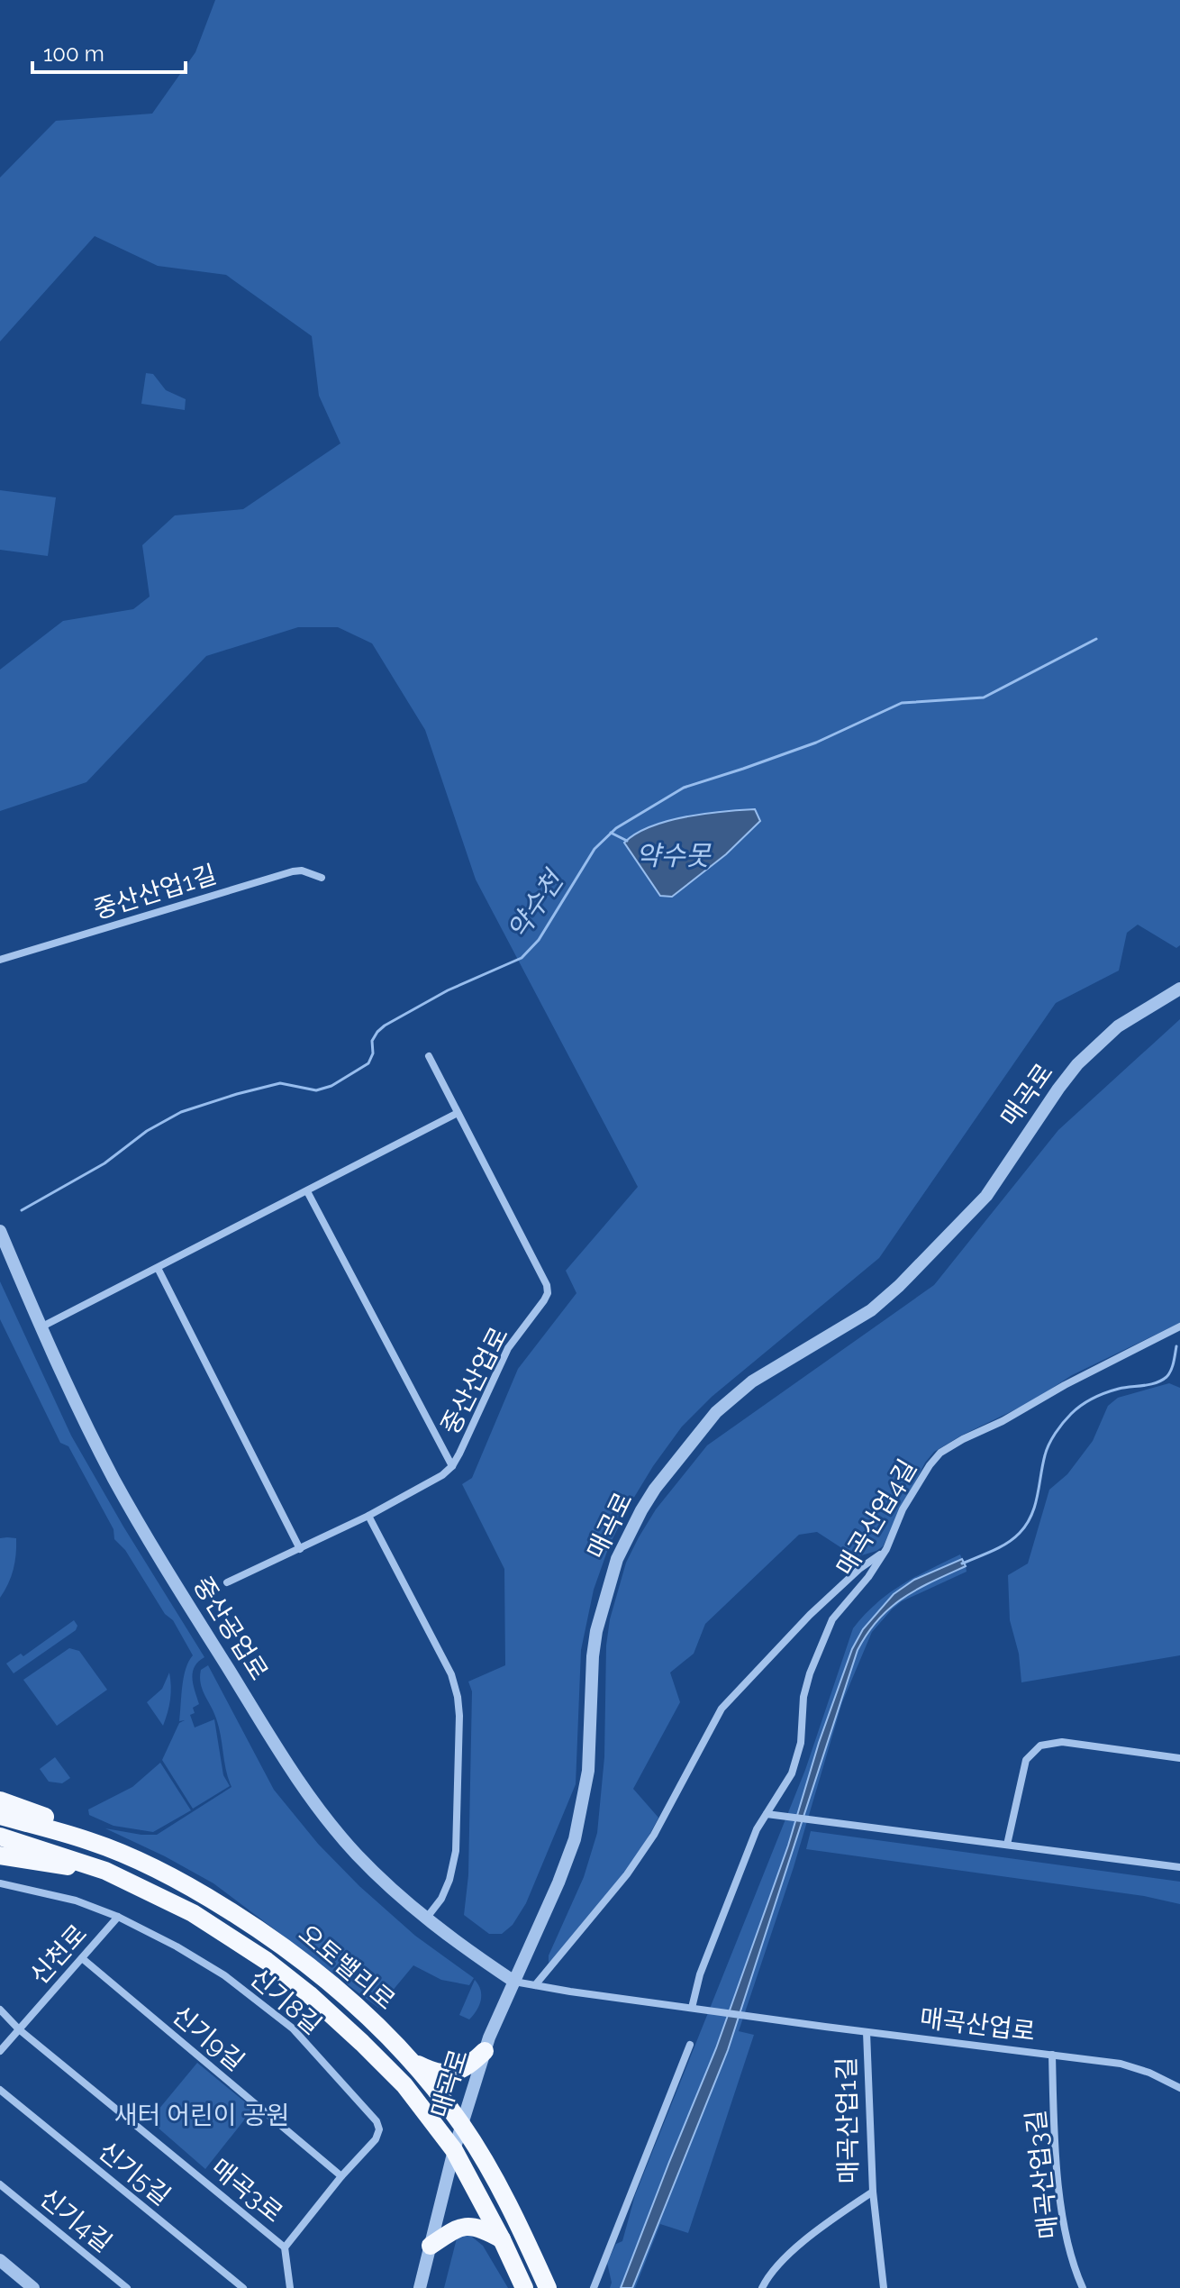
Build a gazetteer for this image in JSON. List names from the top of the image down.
{
  "streets": {
    "highway": ["오토밸리로"],
    "street": [
      "중산산업1길",
      "매곡로",
      "중산산업로",
      "매곡산업4길",
      "중산공업로",
      "신천로",
      "신기8길",
      "매곡산업로",
      "신기9길",
      "매곡산업1길",
      "신기5길",
      "매곡산업3길",
      "매곡3로",
      "신기4길"
    ]
  },
  "crossings": [
    ["매곡로", "중산공업로"],
    ["매곡로", "오토밸리로"],
    ["매곡산업4길", "매곡산업로"],
    ["신천로", "신기8길"],
    ["신천로", "신기9길"],
    ["신천로", "매곡3로"],
    ["신기8길", "신기9길"],
    ["신기8길", "매곡3로"],
    ["매곡산업로", "매곡산업1길"],
    ["매곡산업로", "매곡산업3길"]
  ],
  "water": ["약수못", "약수천"],
  "parks": ["새터 어린이 공원"],
  "scale_bar": "100 m"
}
